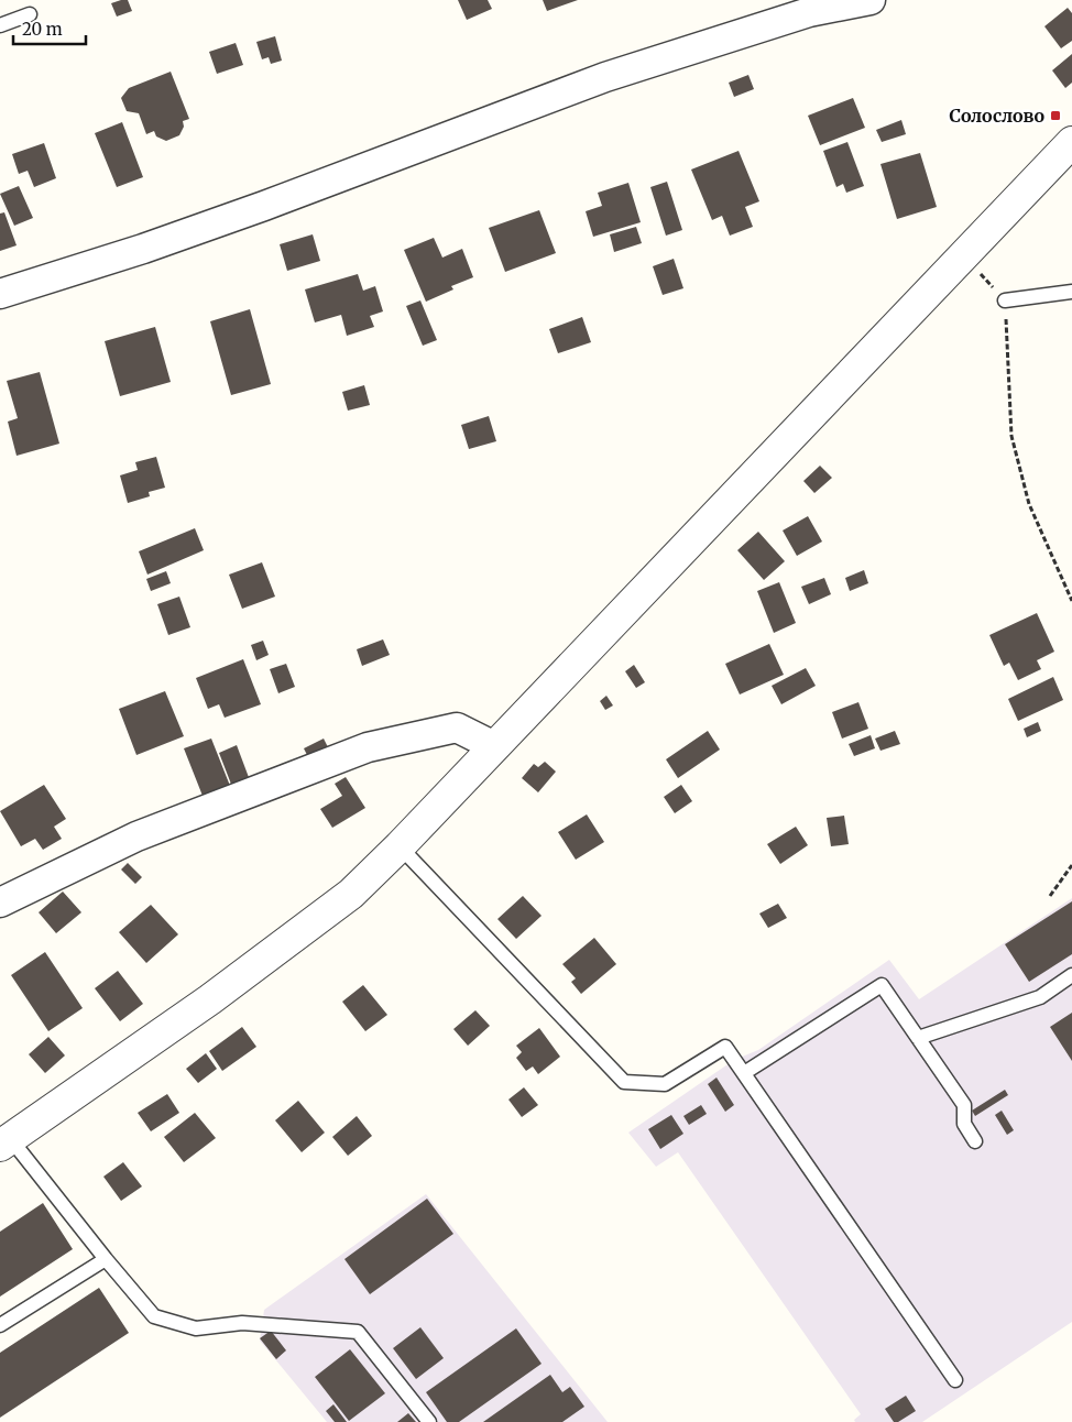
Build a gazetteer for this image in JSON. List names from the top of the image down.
{
  "places": {
    "transit": ["Солослово"]
  },
  "scale_bar": "20 m"
}
